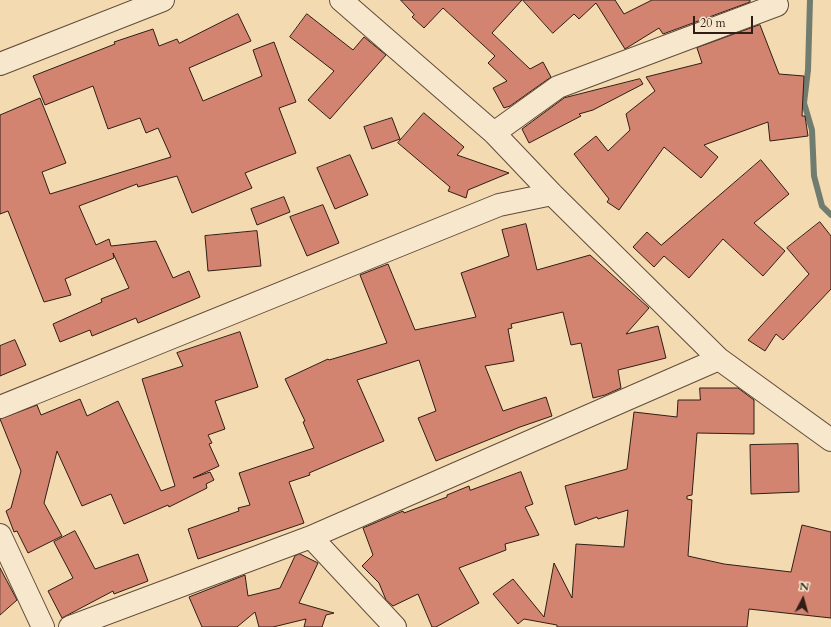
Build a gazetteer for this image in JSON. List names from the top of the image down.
{
  "scale_bar": "20 m",
  "north": "top"
}
